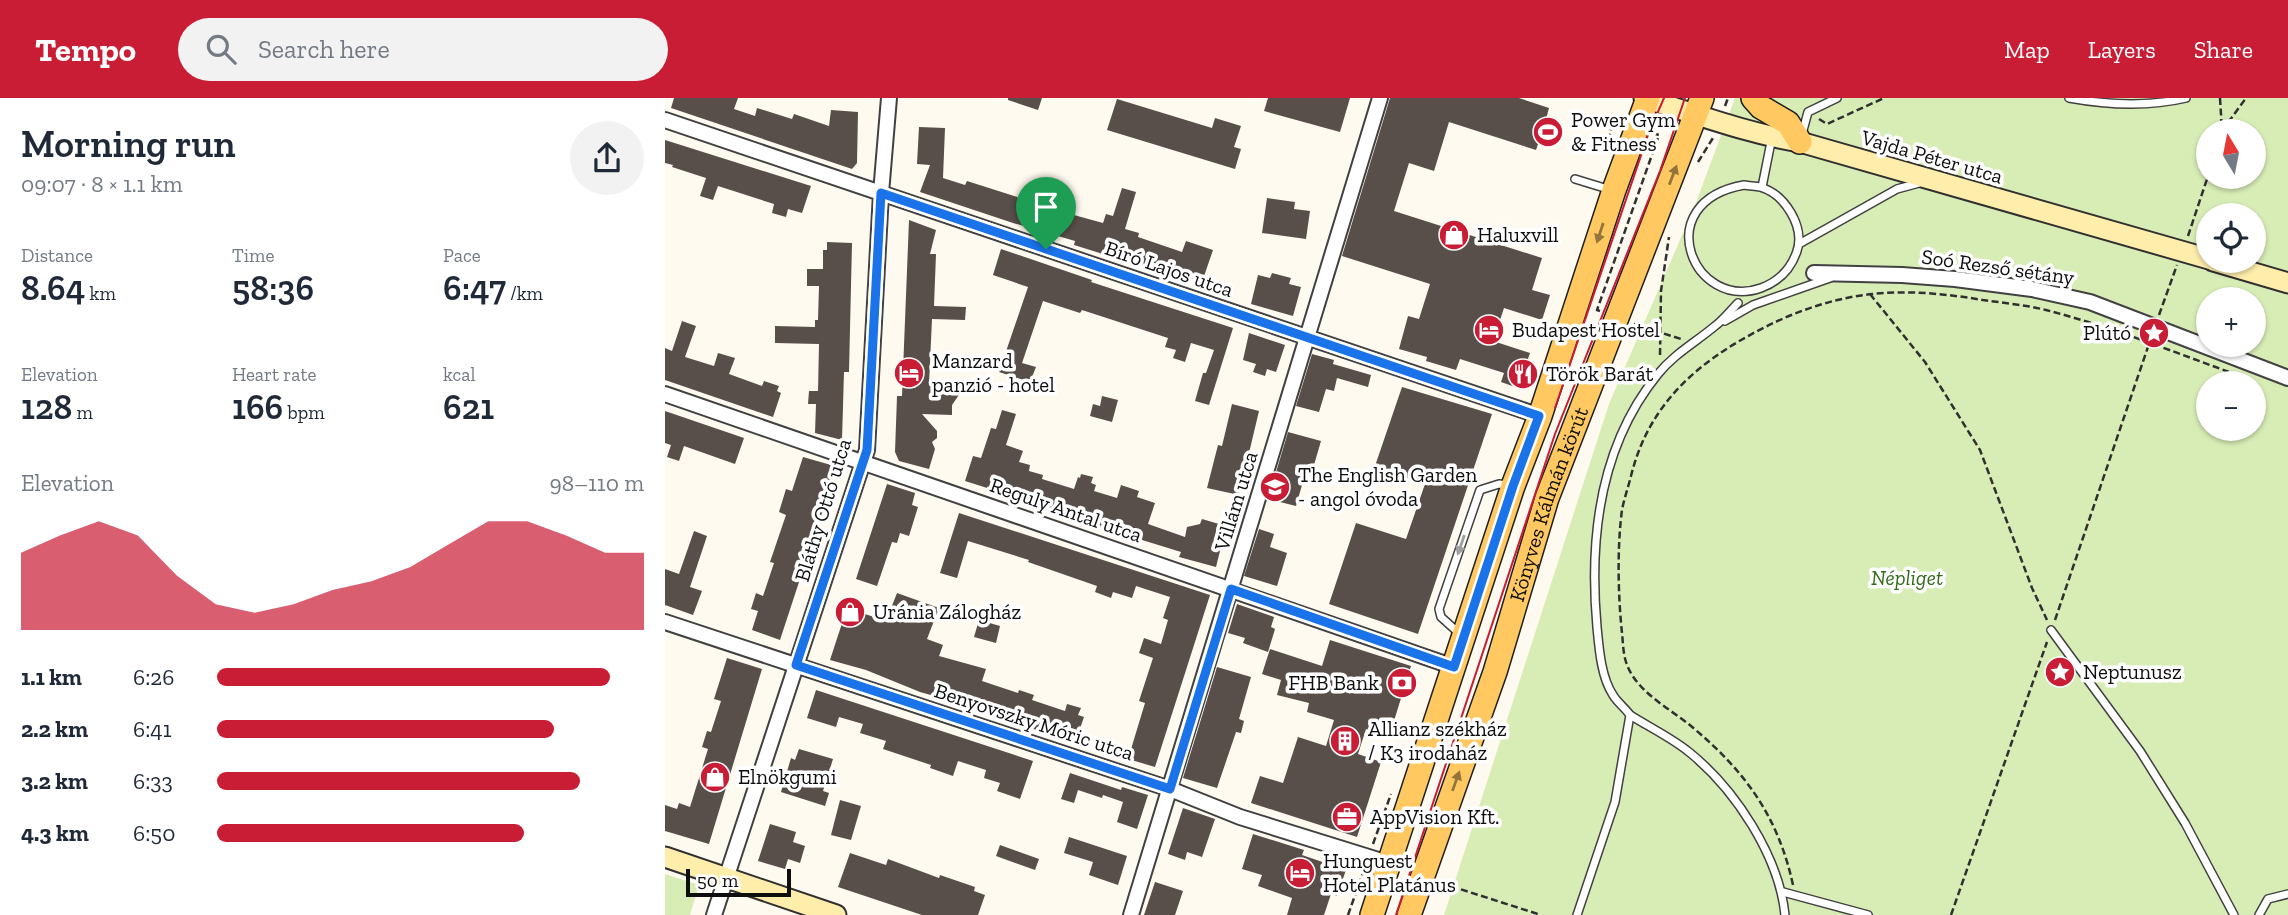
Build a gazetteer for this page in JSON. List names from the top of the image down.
{
  "streets": {
    "main road": ["Könyves Kálmán körút"],
    "street": [
      "Vajda Péter utca",
      "Soó Rezső sétány",
      "Bíró Lajos utca",
      "Villám utca",
      "Bláthy Ottó utca",
      "Reguly Antal utca",
      "Benyovszky Móric utca"
    ]
  },
  "crossings": [
    ["Vajda Péter utca", "Könyves Kálmán körút"],
    ["Bíró Lajos utca", "Villám utca"],
    ["Bíró Lajos utca", "Könyves Kálmán körút"],
    ["Bíró Lajos utca", "Bláthy Ottó utca"],
    ["Villám utca", "Reguly Antal utca"],
    ["Villám utca", "Benyovszky Móric utca"],
    ["Könyves Kálmán körút", "Reguly Antal utca"],
    ["Könyves Kálmán körút", "Benyovszky Móric utca"],
    ["Bláthy Ottó utca", "Reguly Antal utca"],
    ["Bláthy Ottó utca", "Benyovszky Móric utca"]
  ],
  "parks": ["Népliget"],
  "places": {
    "sports": ["Power Gym & Fitness"],
    "shop": ["Haluxvill", "Uránia Zálogház", "Elnökgumi"],
    "hotel": ["Budapest Hostel", "Manzard panzió - hotel", "Hunguest Hotel Platánus"],
    "place": ["Plútó", "Neptunusz"],
    "restaurant": ["Török Barát"],
    "school or university": ["The English Garden - angol óvoda"],
    "bank": ["FHB Bank"],
    "building": ["Allianz székház / K3 irodaház"],
    "office": ["AppVision Kft."]
  },
  "scale_bar": "50 m",
  "north": "top",
  "page": {
    "header": "Tempo",
    "search": "Search here",
    "nav": ["Map", "Layers", "Share"],
    "heading": ["Morning run", "09:07 · 8 × 1.1 km"],
    "map_buttons": ["+", "−"],
    "stats": [
      ["Distance", "8.64 km"],
      ["Time", "58:36"],
      ["Pace", "6:47 /km"],
      ["Elevation", "128 m"],
      ["Heart rate", "166 bpm"],
      ["kcal", "621"]
    ],
    "chart": ["Elevation", "98–110 m"],
    "list": [
      {
        "name": "1.1 km",
        "note": "6:26"
      },
      {
        "name": "2.2 km",
        "note": "6:41"
      },
      {
        "name": "3.2 km",
        "note": "6:33"
      },
      {
        "name": "4.3 km",
        "note": "6:50"
      }
    ],
    "scale": "50 m"
  }
}
